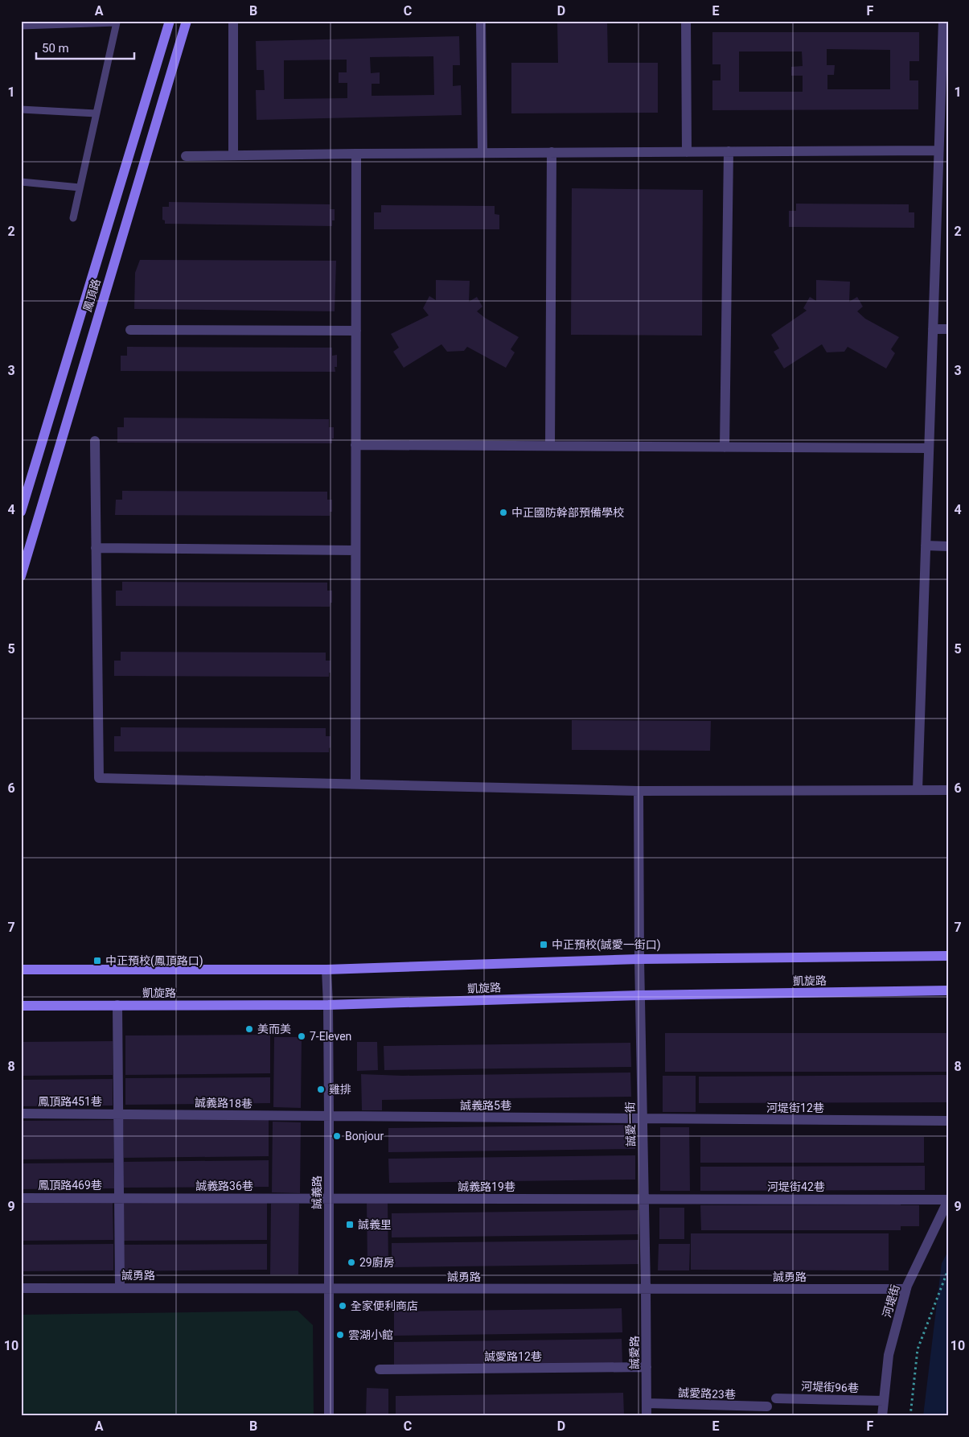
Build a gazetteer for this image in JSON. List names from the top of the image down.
{
  "streets": {
    "street": [
      "鳳頂路",
      "凱旋路",
      "鳳頂路451巷",
      "誠義路18巷",
      "誠義路5巷",
      "河堤街12巷",
      "誠愛一街",
      "鳳頂路469巷",
      "誠義路36巷",
      "誠義路19巷",
      "河堤街42巷",
      "誠義路",
      "誠勇路",
      "河堤街",
      "誠愛路",
      "誠愛路12巷",
      "河堤街96巷",
      "誠愛路23巷"
    ]
  },
  "crossings": [
    ["凱旋路", "誠愛一街"],
    ["凱旋路", "誠義路"],
    ["鳳頂路451巷", "誠義路18巷"],
    ["誠義路18巷", "誠義路5巷"],
    ["誠義路18巷", "誠義路"],
    ["誠義路5巷", "河堤街12巷"],
    ["誠義路5巷", "誠愛一街"],
    ["誠義路5巷", "誠義路"],
    ["河堤街12巷", "誠愛一街"],
    ["誠愛一街", "誠義路19巷"],
    ["誠愛一街", "河堤街42巷"],
    ["誠愛一街", "誠勇路"],
    ["誠愛一街", "誠愛路"],
    ["鳳頂路469巷", "誠義路36巷"],
    ["誠義路36巷", "誠義路19巷"],
    ["誠義路36巷", "誠義路"],
    ["誠義路19巷", "河堤街42巷"],
    ["誠義路19巷", "誠義路"],
    ["河堤街42巷", "河堤街"],
    ["誠義路", "誠勇路"],
    ["誠勇路", "河堤街"],
    ["誠勇路", "誠愛路"],
    ["河堤街", "河堤街96巷"],
    ["誠愛路", "誠愛路12巷"],
    ["誠愛路", "誠愛路23巷"]
  ],
  "places": {
    "other": [
      "中正國防幹部預備學校",
      "美而美",
      "7-Eleven",
      "雞排",
      "Bonjour",
      "29廚房",
      "全家便利商店",
      "雲湖小館"
    ],
    "transit": ["中正預校(誠愛一街口)", "中正預校(鳳頂路口)", "誠義里"]
  },
  "scale_bar": "50 m",
  "grid": {
    "columns": [
      "A",
      "B",
      "C",
      "D",
      "E",
      "F"
    ],
    "rows": [
      "1",
      "2",
      "3",
      "4",
      "5",
      "6",
      "7",
      "8",
      "9",
      "10"
    ]
  }
}
